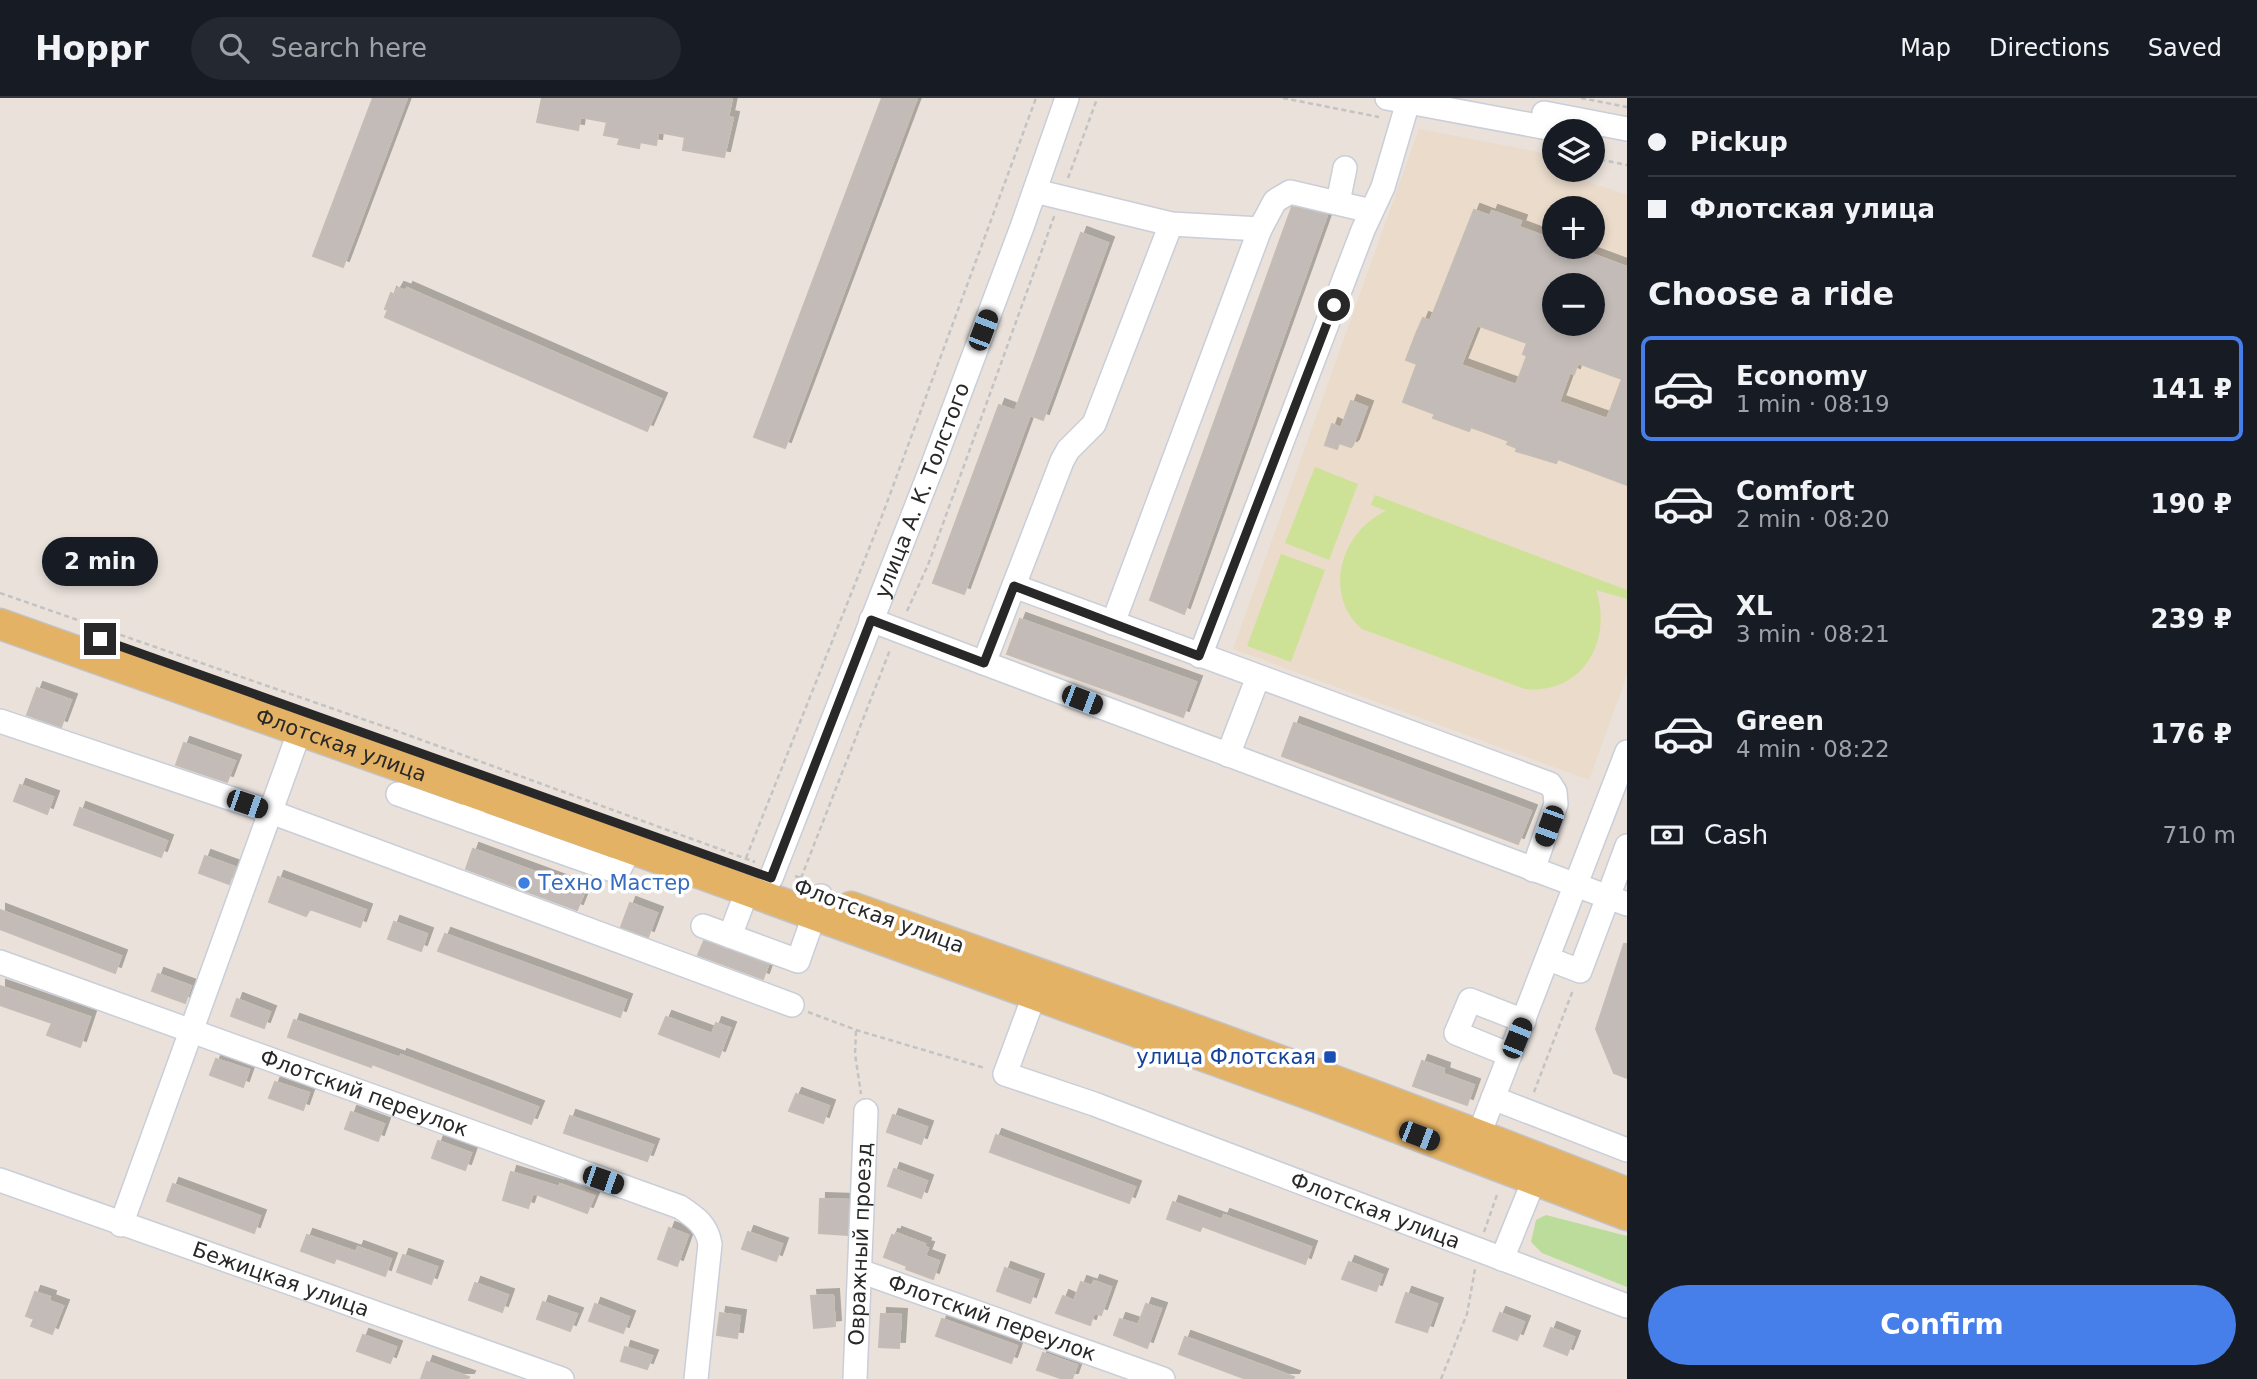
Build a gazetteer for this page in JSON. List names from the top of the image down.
{
  "streets": {
    "main road": ["Флотская улица"],
    "street": [
      "улица А. К. Толстого",
      "Флотский переулок",
      "Овражный проезд",
      "Бежицкая улица"
    ]
  },
  "crossings": [
    ["улица А. К. Толстого", "Флотская улица"],
    ["Флотский переулок", "Овражный проезд"]
  ],
  "places": {
    "other": ["Техно Мастер"],
    "transit": ["улица Флотская"]
  },
  "page": {
    "header": "Hoppr",
    "search": "Search here",
    "nav": ["Map", "Directions", "Saved"],
    "banner": ["Pickup", "Флотская улица"],
    "map_buttons": ["+", "−"],
    "heading": "Choose a ride",
    "list": [
      {
        "name": "Economy",
        "note": "1 min · 08:19",
        "value": "141 ₽"
      },
      {
        "name": "Comfort",
        "note": "2 min · 08:20",
        "value": "190 ₽"
      },
      {
        "name": "XL",
        "note": "3 min · 08:21",
        "value": "239 ₽"
      },
      {
        "name": "Green",
        "note": "4 min · 08:22",
        "value": "176 ₽"
      }
    ],
    "bubble": "2 min",
    "pay": ["Cash", "710 m"],
    "buttons": "Confirm"
  }
}
